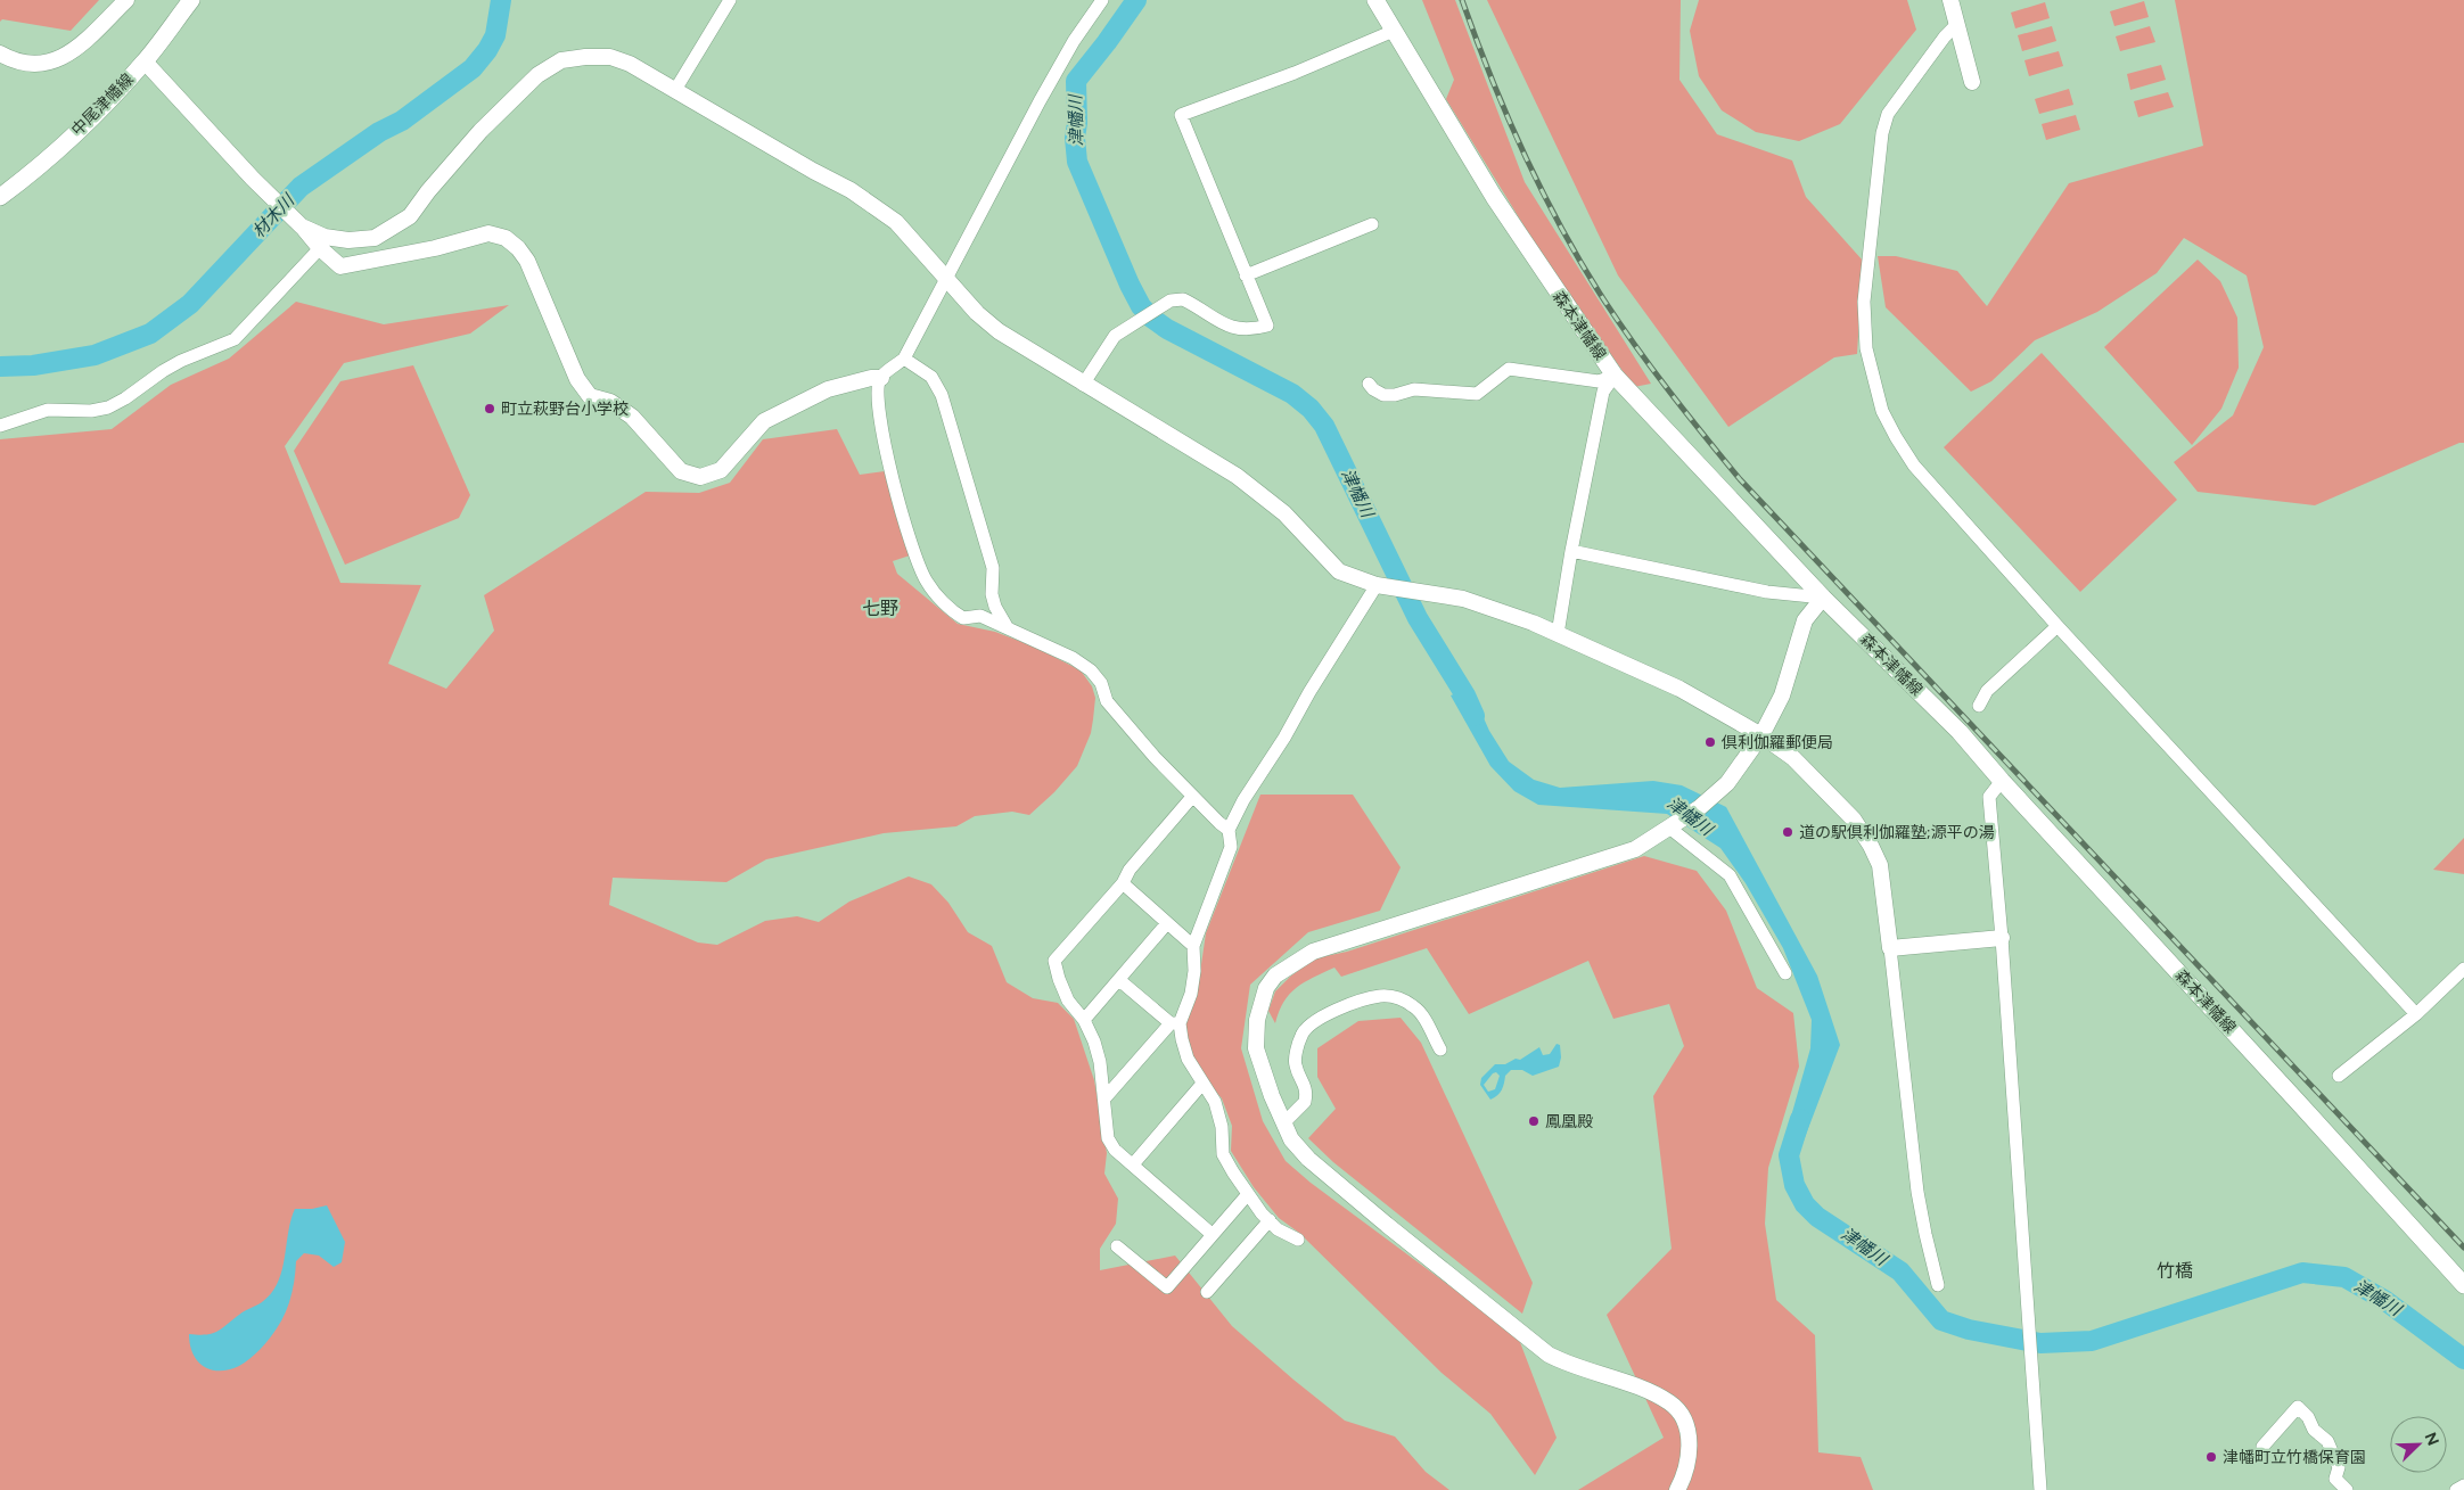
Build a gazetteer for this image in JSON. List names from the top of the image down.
{
  "streets": {
    "main road": ["中尾津幡線", "森本津幡線"]
  },
  "districts": ["七野", "竹橋"],
  "water": ["津幡川", "材木川"],
  "places": [
    "町立萩野台小学校",
    "倶利伽羅郵便局",
    "道の駅倶利伽羅塾;源平の湯",
    "鳳凰殿",
    "津幡町立竹橋保育園"
  ],
  "north": "top right"
}
